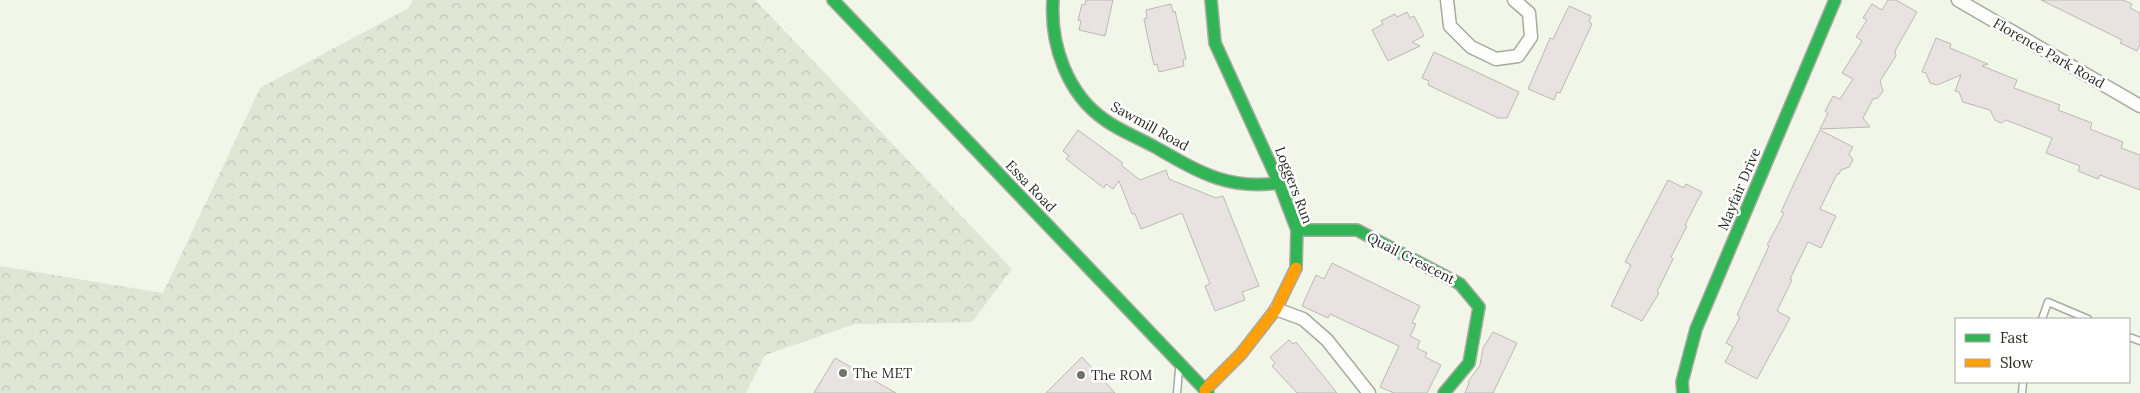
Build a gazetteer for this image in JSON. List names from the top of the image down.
{
  "streets": {
    "street": [
      "Florence Park Road",
      "Sawmill Road",
      "Loggers Run",
      "Essa Road",
      "Mayfair Drive",
      "Quail Crescent"
    ]
  },
  "crossings": [
    ["Sawmill Road", "Loggers Run"],
    ["Loggers Run", "Essa Road"],
    ["Loggers Run", "Quail Crescent"]
  ],
  "places": ["The MET", "The ROM"],
  "legend": ["Fast", "Slow"]
}
